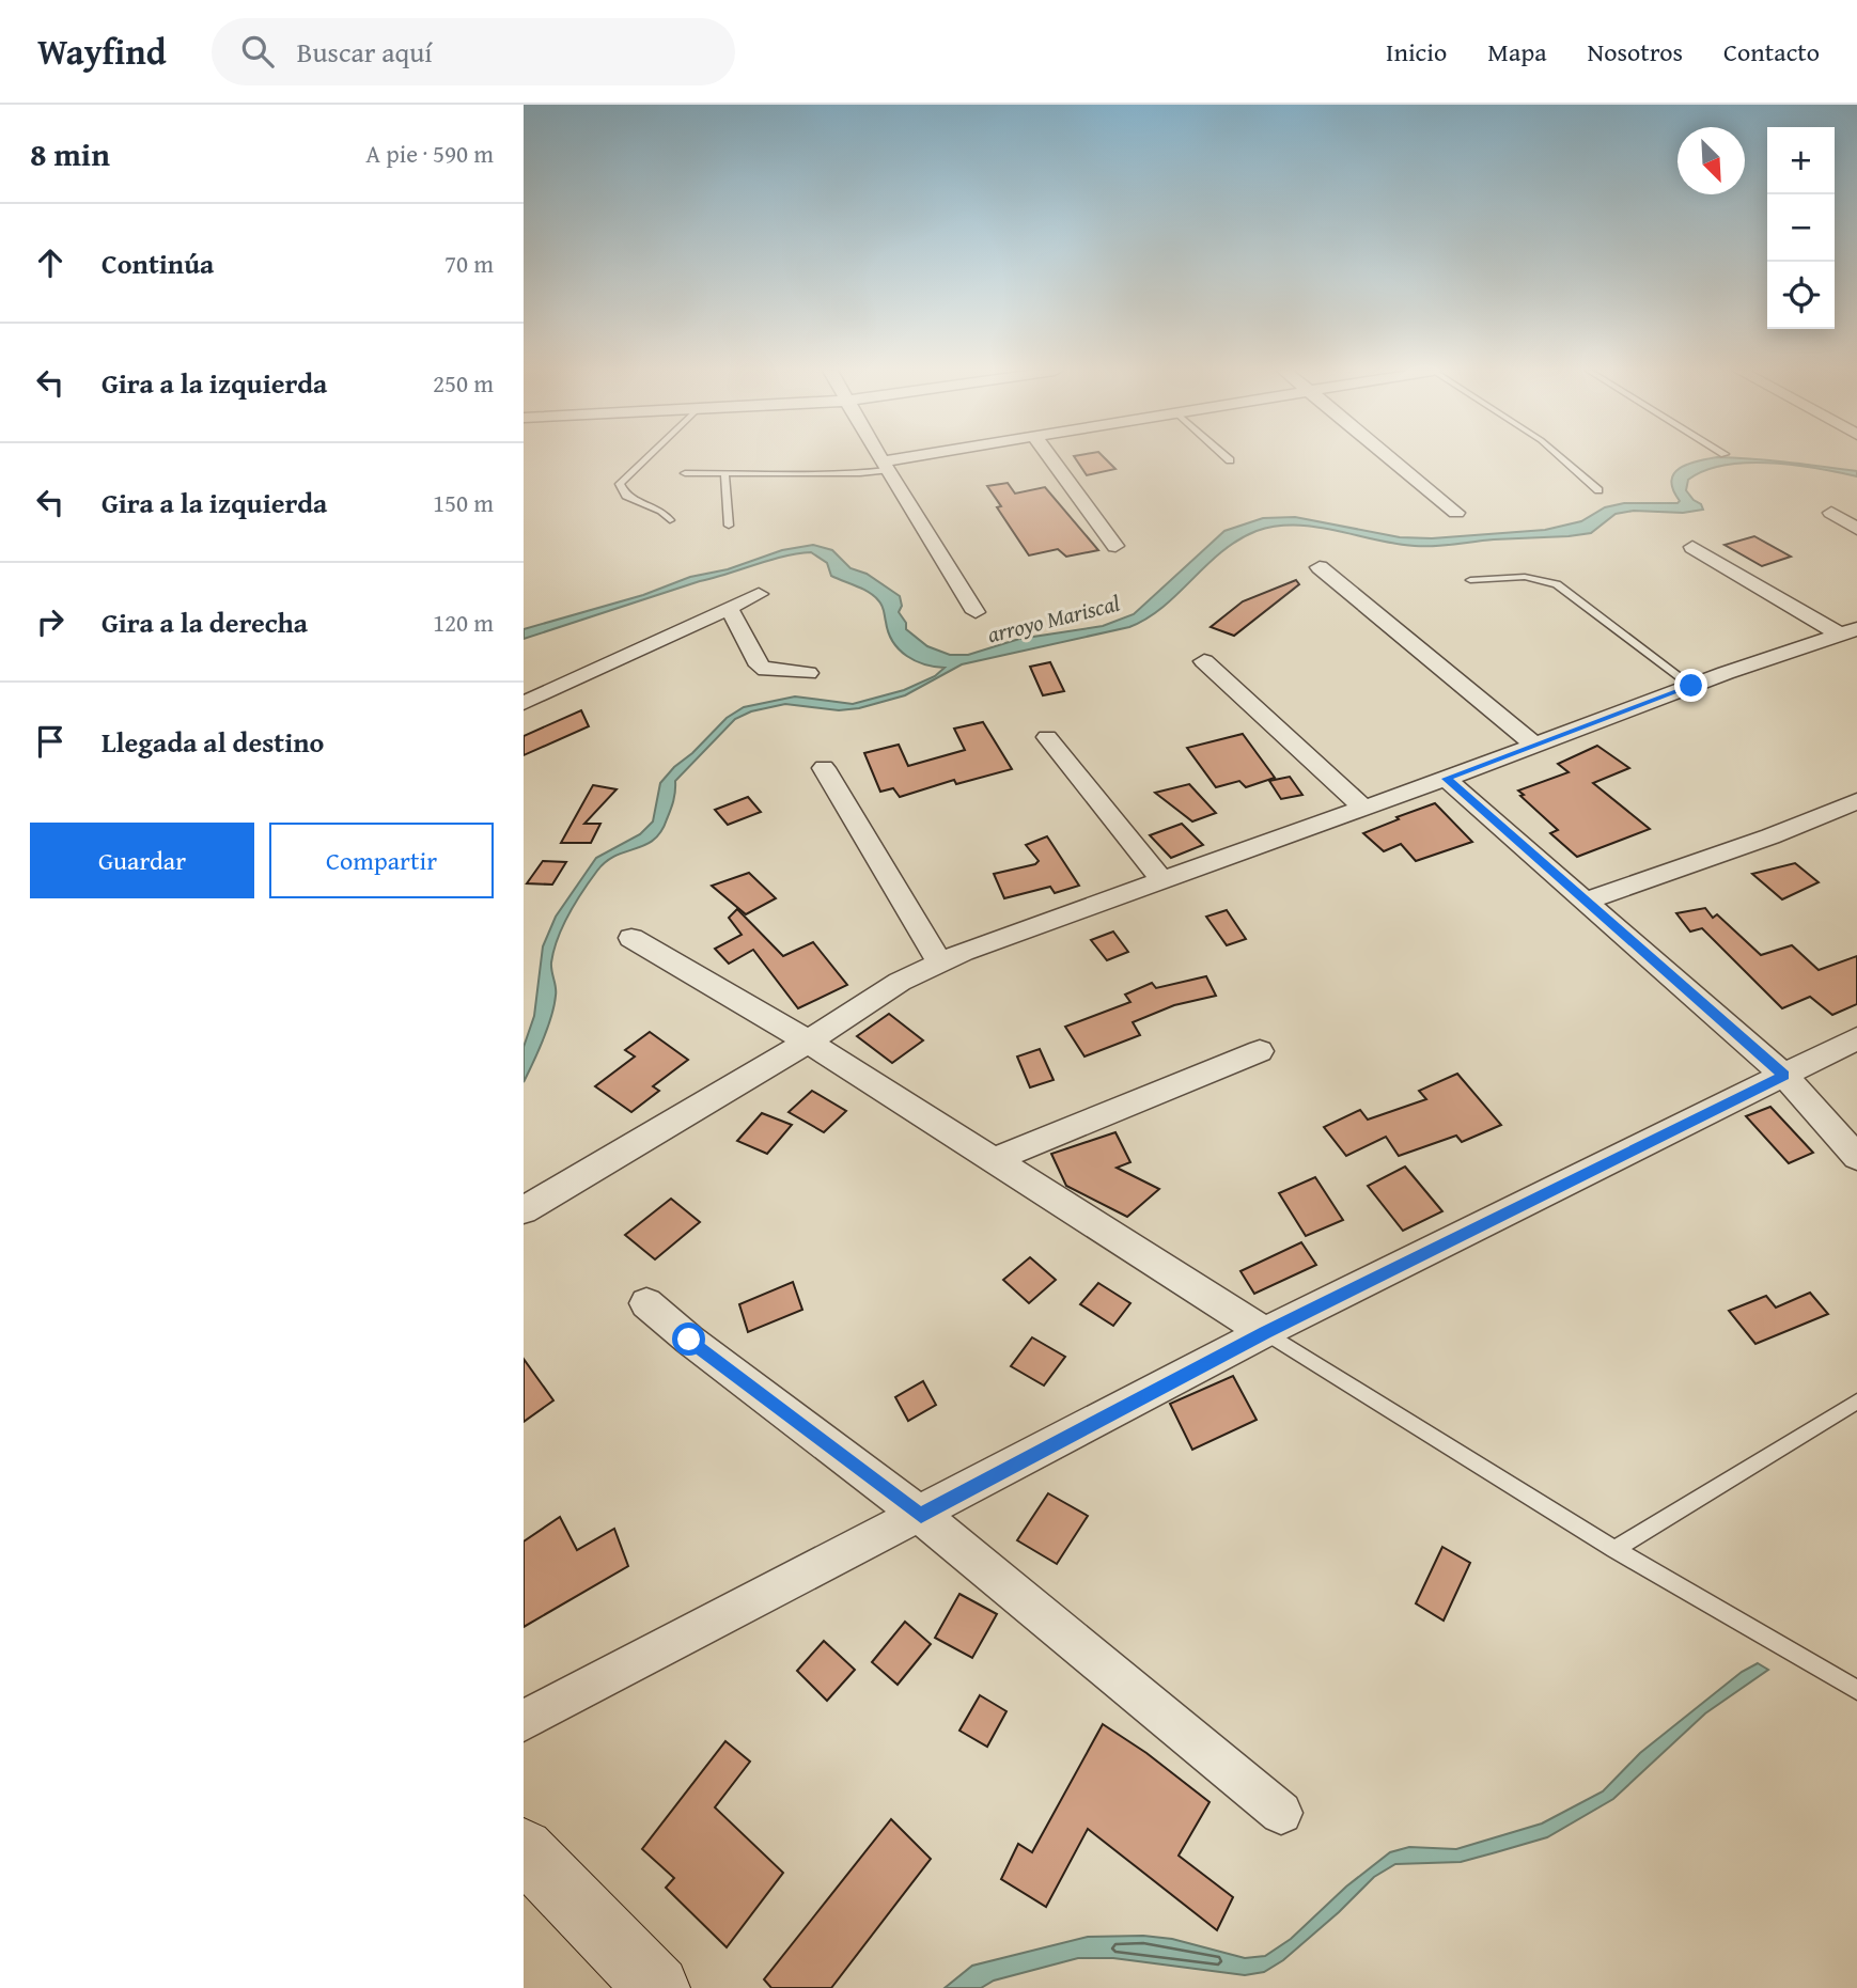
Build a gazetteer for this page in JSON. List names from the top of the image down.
{
  "water": ["arroyo Mariscal"],
  "north": "bottom right",
  "page": {
    "header": "Wayfind",
    "search": "Buscar aquí",
    "nav": [
      "Inicio",
      "Mapa",
      "Nosotros",
      "Contacto"
    ],
    "heading": ["8 min", "A pie · 590 m"],
    "map_buttons": ["+", "−"],
    "list": [
      ["Continúa", "70 m"],
      ["Gira a la izquierda", "250 m"],
      ["Gira a la izquierda", "150 m"],
      ["Gira a la derecha", "120 m"],
      "Llegada al destino"
    ],
    "buttons": ["Guardar", "Compartir"]
  }
}
